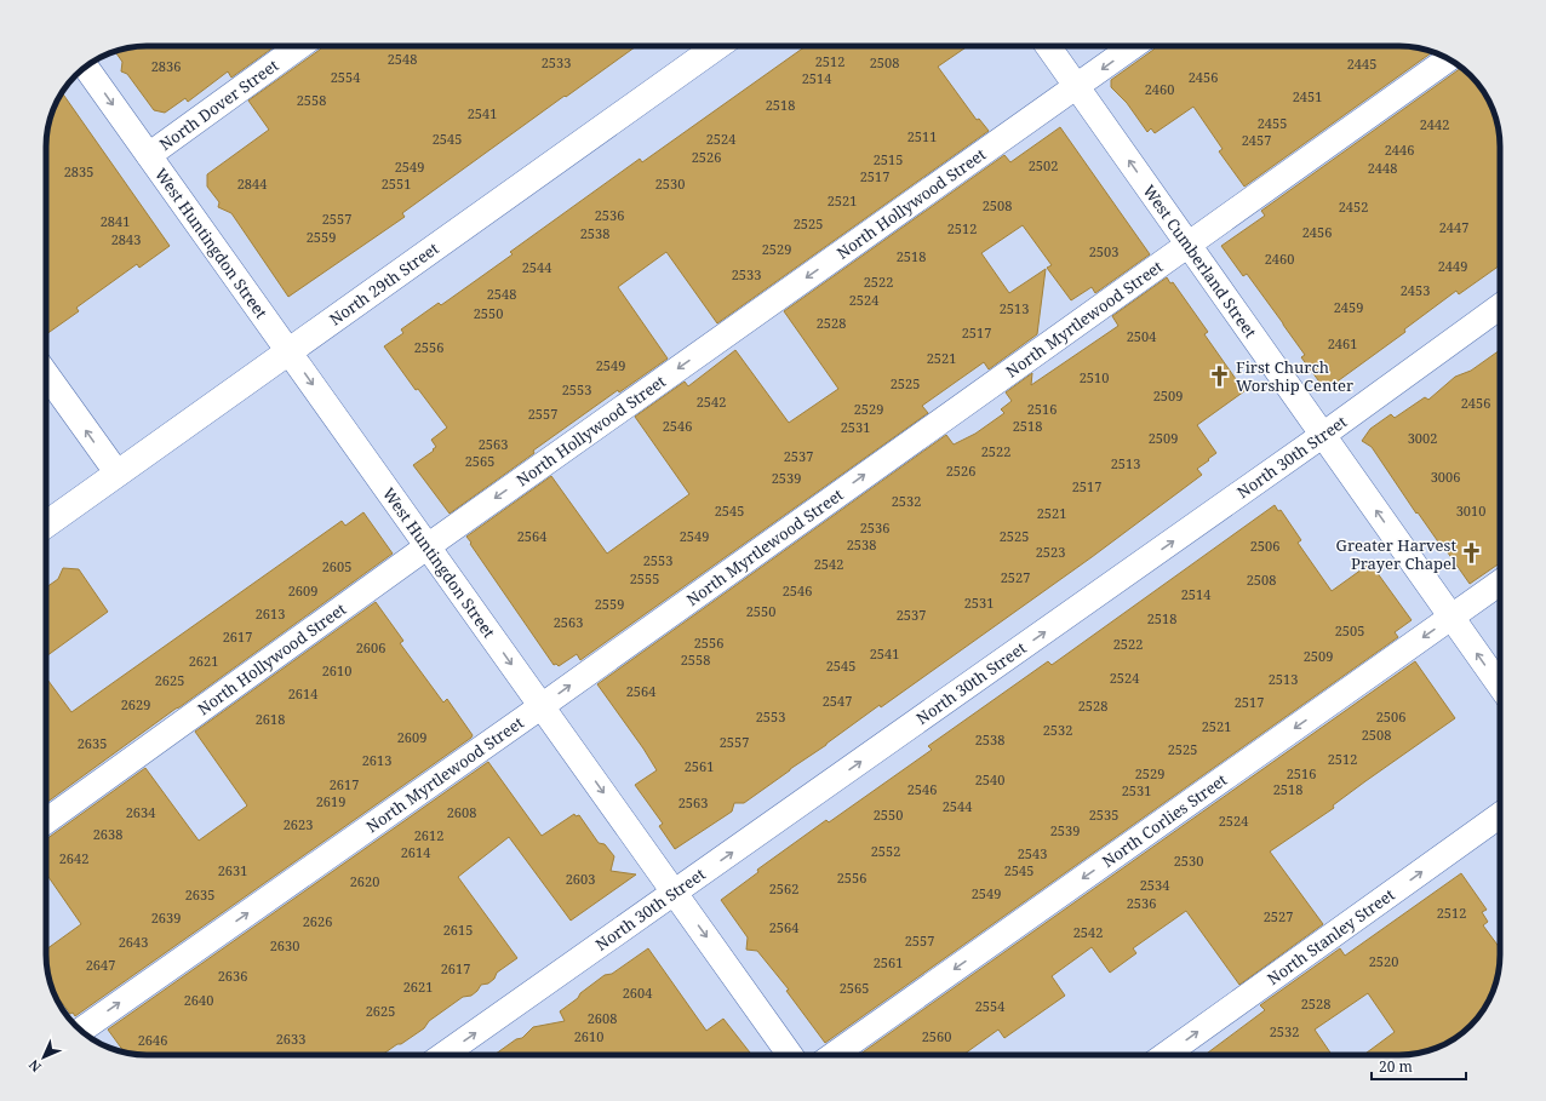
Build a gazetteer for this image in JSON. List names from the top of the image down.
{
  "streets": {
    "street": [
      "North Dover Street",
      "North Hollywood Street",
      "West Huntingdon Street",
      "West Cumberland Street",
      "North 29th Street",
      "North Myrtlewood Street",
      "North 30th Street",
      "North Corlies Street",
      "North Stanley Street"
    ]
  },
  "crossings": [
    ["North Dover Street", "West Huntingdon Street"],
    ["North Hollywood Street", "West Huntingdon Street"],
    ["North Hollywood Street", "West Cumberland Street"],
    ["West Huntingdon Street", "North 29th Street"],
    ["West Huntingdon Street", "North Myrtlewood Street"],
    ["West Huntingdon Street", "North 30th Street"],
    ["West Cumberland Street", "North Myrtlewood Street"],
    ["West Cumberland Street", "North 30th Street"],
    ["West Cumberland Street", "North Corlies Street"]
  ],
  "one_way": [
    "North Hollywood Street",
    "West Huntingdon Street",
    "West Cumberland Street",
    "North Myrtlewood Street",
    "North 30th Street",
    "North Corlies Street",
    "North Stanley Street"
  ],
  "places": {
    "church": ["First Church Worship Center", "Greater Harvest Prayer Chapel"]
  },
  "house_numbers": [
    "2548",
    "2512",
    "2533",
    "2508",
    "2445",
    "2836",
    "2554",
    "2456",
    "2514",
    "2460",
    "2451",
    "2558",
    "2518",
    "2541",
    "2455",
    "2442",
    "2511",
    "2545",
    "2524",
    "2457",
    "2446",
    "2526",
    "2515",
    "2502",
    "2549",
    "2448",
    "2835",
    "2517",
    "2844",
    "2551",
    "2530",
    "2521",
    "2508",
    "2452",
    "2536",
    "2557",
    "2841",
    "2525",
    "2447",
    "2512",
    "2456",
    "2538",
    "2559",
    "2843",
    "2529",
    "2503",
    "2518",
    "2460",
    "2449",
    "2544",
    "2533",
    "2522",
    "2453",
    "2548",
    "2524",
    "2459",
    "2513",
    "2550",
    "2528",
    "2517",
    "2504",
    "2461",
    "2556",
    "2521",
    "2549",
    "2510",
    "2525",
    "2553",
    "2509",
    "2542",
    "2456",
    "2529",
    "2516",
    "2557",
    "2546",
    "2518",
    "2531",
    "2509",
    "3002",
    "2563",
    "2522",
    "2537",
    "2565",
    "2513",
    "2526",
    "3006",
    "2539",
    "2517",
    "2532",
    "2545",
    "3010",
    "2521",
    "2536",
    "2564",
    "2549",
    "2525",
    "2538",
    "2506",
    "2523",
    "2553",
    "2542",
    "2605",
    "2527",
    "2555",
    "2508",
    "2609",
    "2546",
    "2514",
    "2531",
    "2559",
    "2550",
    "2613",
    "2537",
    "2518",
    "2563",
    "2505",
    "2617",
    "2556",
    "2522",
    "2606",
    "2541",
    "2509",
    "2558",
    "2621",
    "2545",
    "2610",
    "2524",
    "2513",
    "2625",
    "2564",
    "2614",
    "2547",
    "2517",
    "2629",
    "2528",
    "2553",
    "2506",
    "2618",
    "2521",
    "2532",
    "2508",
    "2609",
    "2538",
    "2557",
    "2635",
    "2525",
    "2512",
    "2613",
    "2561",
    "2529",
    "2516",
    "2540",
    "2617",
    "2546",
    "2518",
    "2531",
    "2619",
    "2563",
    "2544",
    "2634",
    "2608",
    "2550",
    "2535",
    "2524",
    "2623",
    "2539",
    "2638",
    "2612",
    "2552",
    "2614",
    "2543",
    "2642",
    "2530",
    "2631",
    "2545",
    "2556",
    "2603",
    "2620",
    "2534",
    "2562",
    "2549",
    "2635",
    "2536",
    "2512",
    "2527",
    "2639",
    "2626",
    "2564",
    "2615",
    "2542",
    "2557",
    "2643",
    "2630",
    "2520",
    "2561",
    "2647",
    "2617",
    "2636",
    "2621",
    "2565",
    "2604",
    "2640",
    "2528",
    "2554",
    "2625",
    "2608",
    "2532",
    "2610",
    "2560",
    "2633",
    "2646"
  ],
  "scale_bar": "20 m",
  "north": "bottom left"
}
